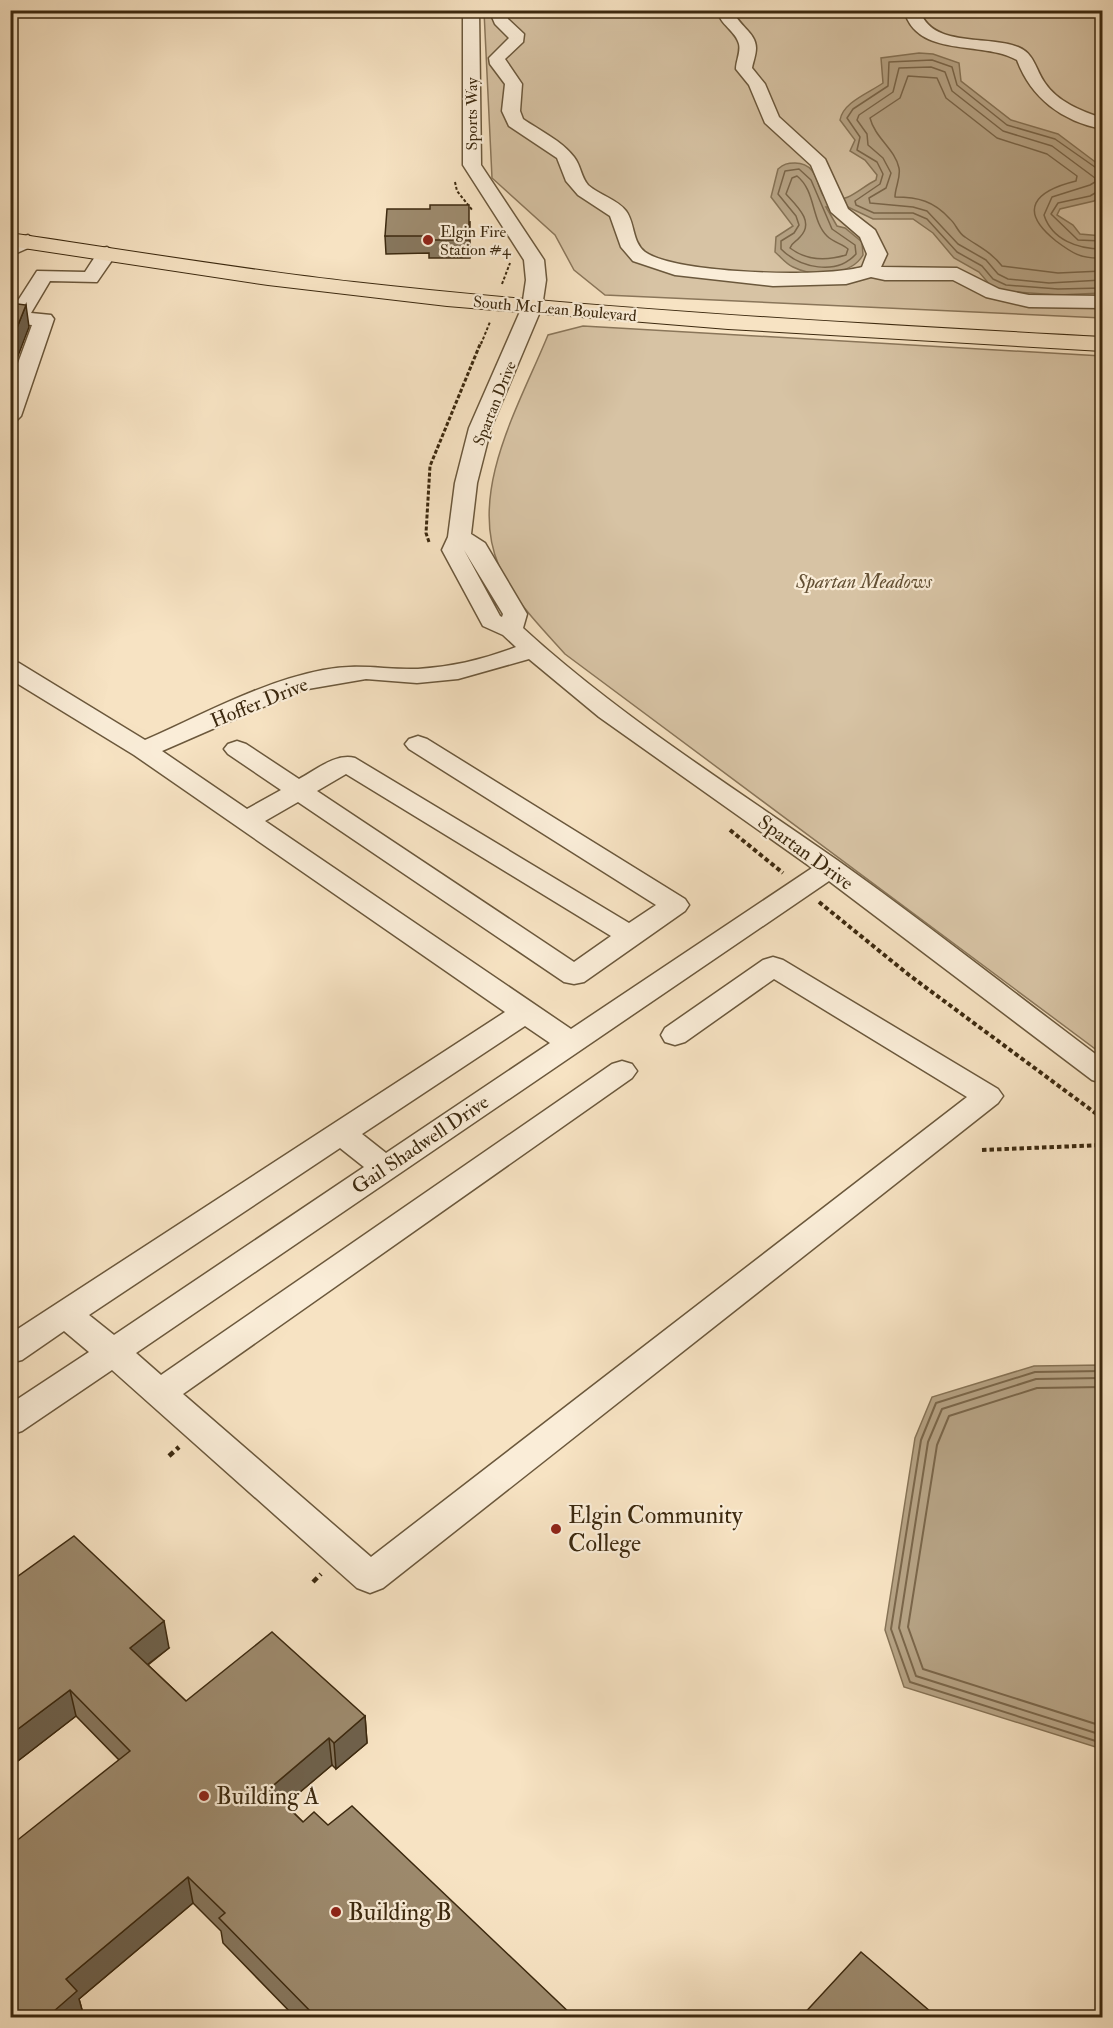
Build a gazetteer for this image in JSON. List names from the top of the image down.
{
  "streets": {
    "main road": ["South McLean Boulevard"],
    "street": [
      "Sports Way",
      "Spartan Drive",
      "Hoffer Drive",
      "Gail Shadwell Drive"
    ]
  },
  "crossings": [
    ["Sports Way", "South McLean Boulevard"],
    ["Sports Way", "Spartan Drive"],
    ["South McLean Boulevard", "Spartan Drive"],
    ["Spartan Drive", "Hoffer Drive"],
    ["Spartan Drive", "Gail Shadwell Drive"]
  ],
  "parks": ["Spartan Meadows"],
  "places": [
    "Elgin Fire Station #4",
    "Elgin Community College",
    "Building A",
    "Building B"
  ]
}
